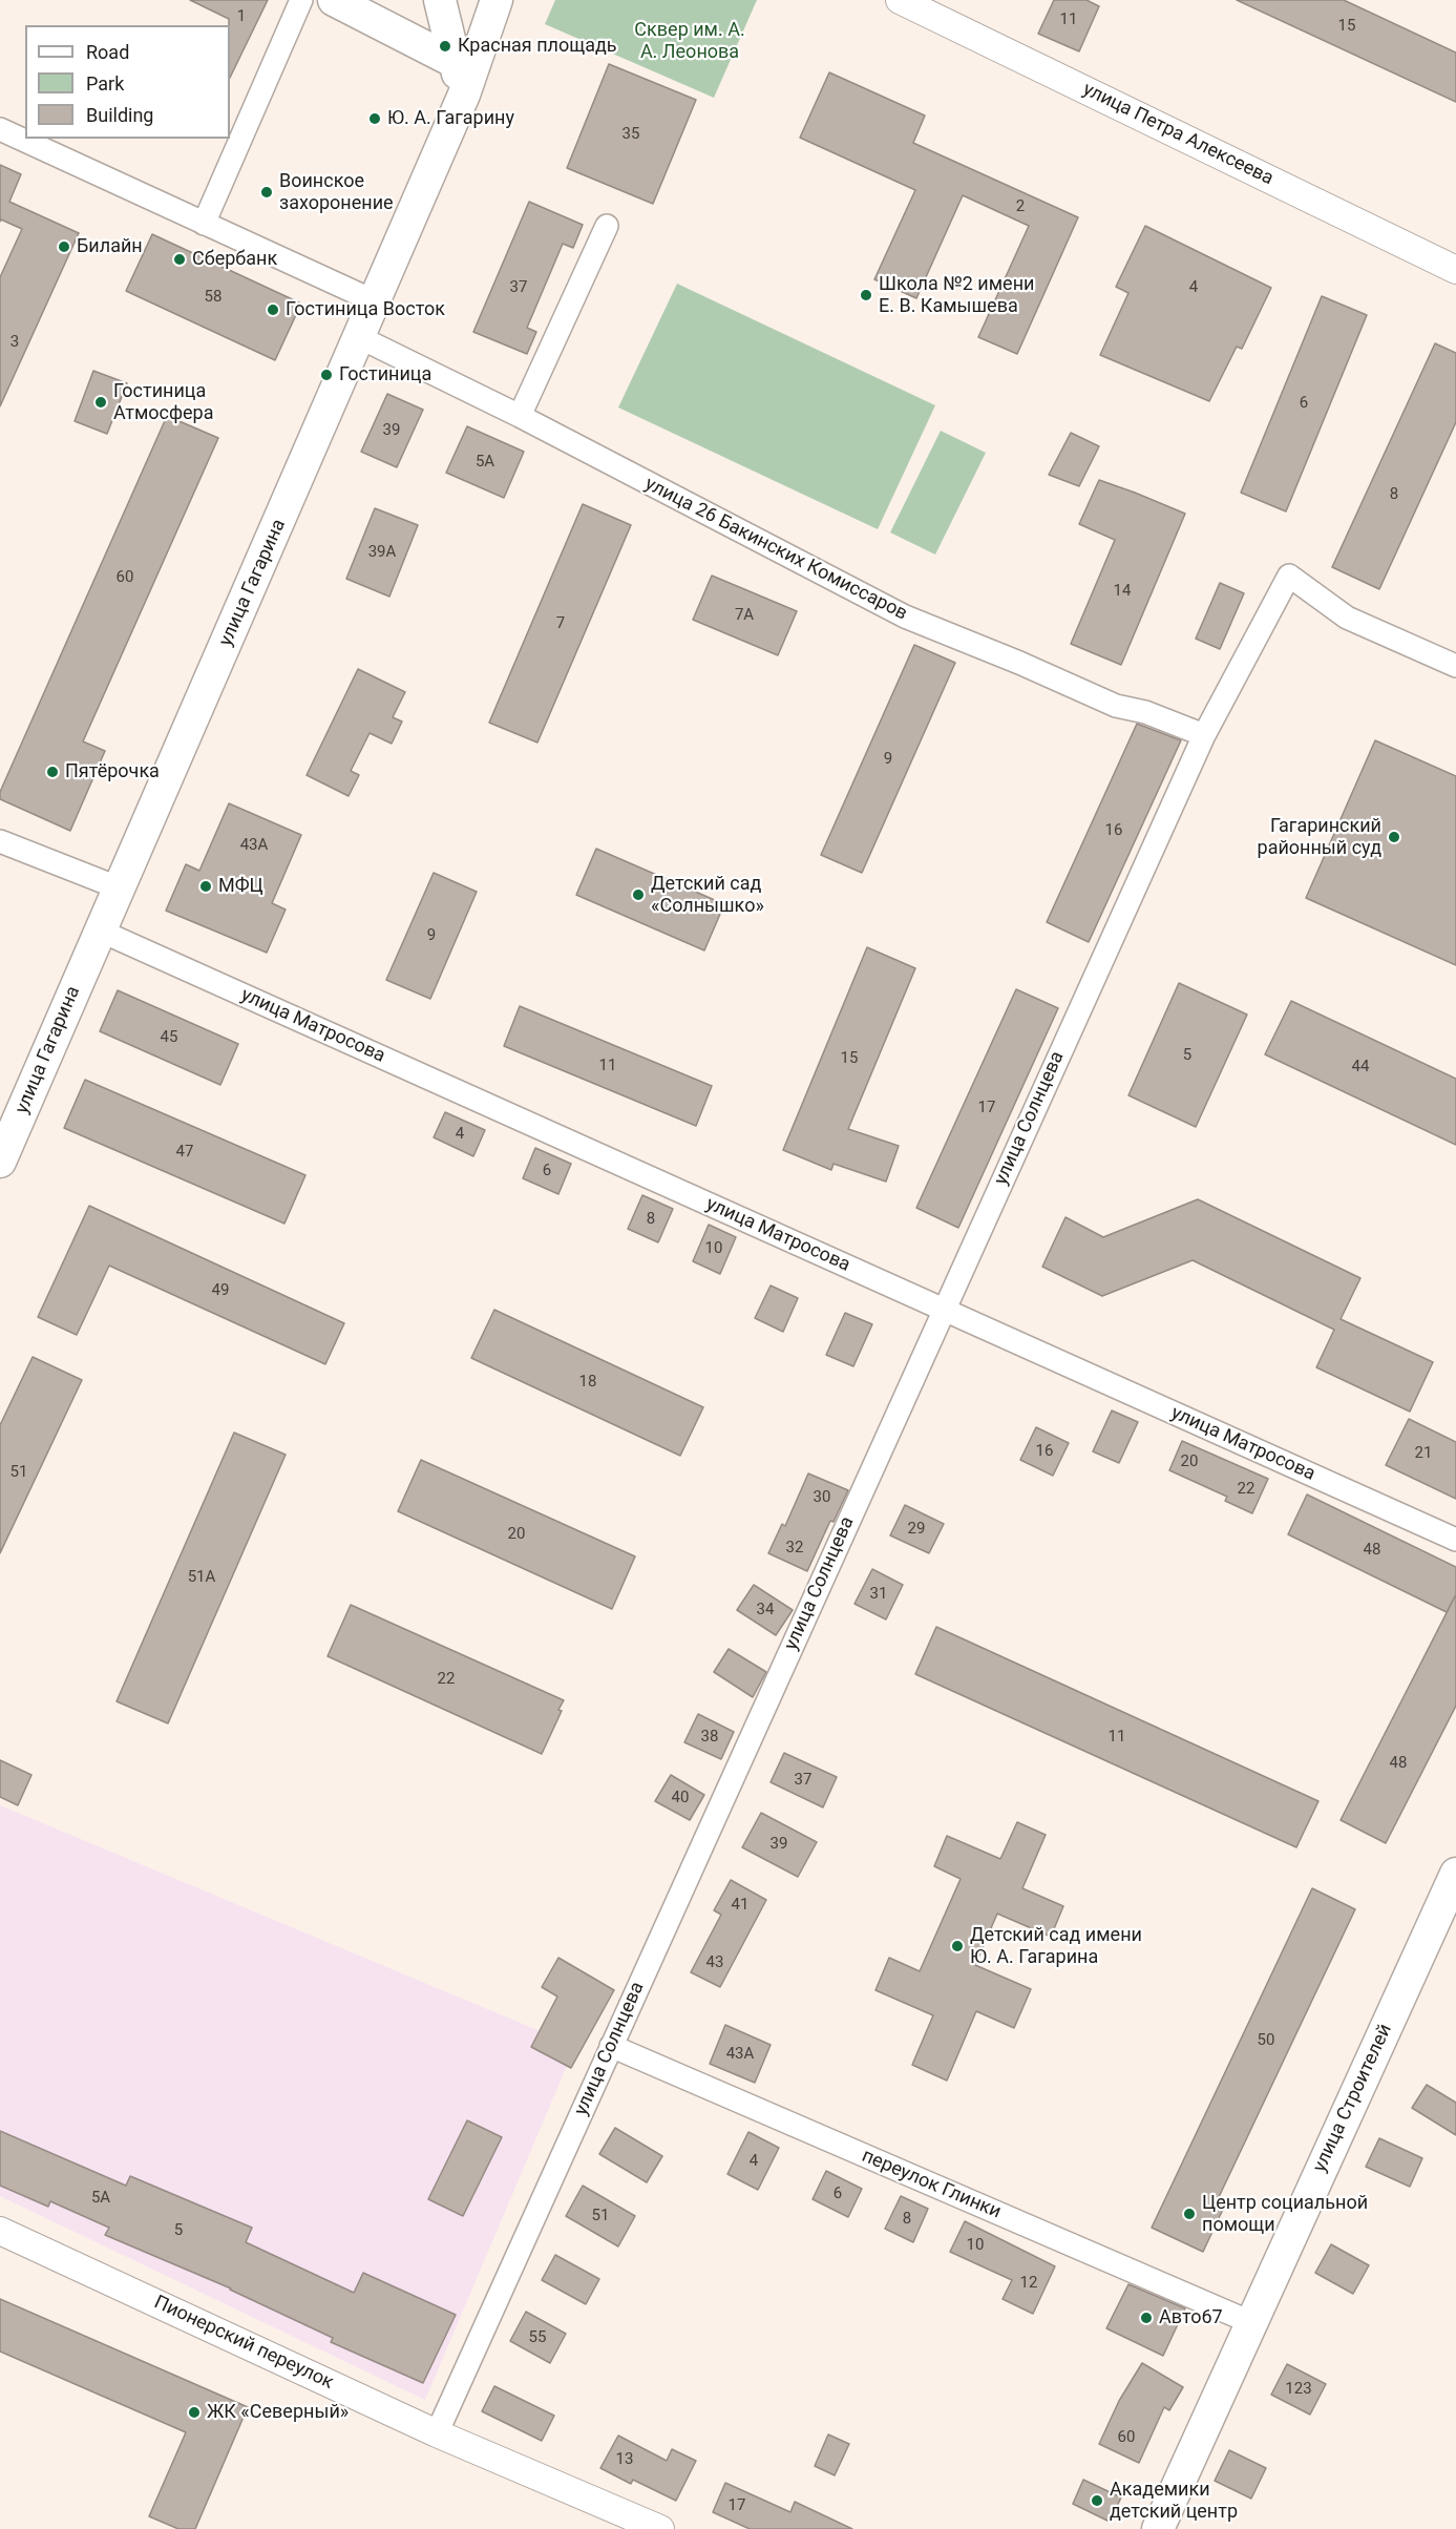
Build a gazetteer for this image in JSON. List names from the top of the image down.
{
  "streets": {
    "main road": ["улица Гагарина", "улица Строителей"],
    "street": [
      "улица Петра Алексеева",
      "улица 26 Бакинских Комиссаров",
      "улица Матросова",
      "улица Солнцева",
      "переулок Глинки",
      "Пионерский переулок"
    ]
  },
  "crossings": [
    ["улица 26 Бакинских Комиссаров", "улица Гагарина"],
    ["улица 26 Бакинских Комиссаров", "улица Солнцева"],
    ["улица Гагарина", "улица Матросова"],
    ["улица Матросова", "улица Солнцева"],
    ["улица Солнцева", "переулок Глинки"],
    ["улица Солнцева", "Пионерский переулок"],
    ["улица Строителей", "переулок Глинки"]
  ],
  "parks": ["Сквер им. А. А. Леонова"],
  "places": [
    "Красная площадь",
    "Ю. А. Гагарину",
    "Воинское захоронение",
    "Билайн",
    "Сбербанк",
    "Школа №2 имени Е. В. Камышева",
    "Гостиница Восток",
    "Гостиница",
    "Гостиница Атмосфера",
    "Пятёрочка",
    "Гагаринский районный суд",
    "МФЦ",
    "Детский сад «Солнышко»",
    "Детский сад имени Ю. А. Гагарина",
    "Центр социальной помощи",
    "Авто67",
    "ЖК «Северный»",
    "Академики детский центр"
  ],
  "house_numbers": [
    "1",
    "11",
    "15",
    "35",
    "2",
    "37",
    "4",
    "58",
    "3",
    "6",
    "39",
    "5А",
    "8",
    "39А",
    "60",
    "14",
    "7А",
    "7",
    "9",
    "16",
    "43А",
    "9",
    "45",
    "5",
    "15",
    "11",
    "44",
    "17",
    "4",
    "47",
    "6",
    "8",
    "10",
    "49",
    "18",
    "16",
    "21",
    "20",
    "51",
    "22",
    "30",
    "29",
    "20",
    "32",
    "48",
    "51А",
    "31",
    "34",
    "22",
    "38",
    "11",
    "48",
    "37",
    "40",
    "39",
    "41",
    "43",
    "50",
    "43А",
    "4",
    "6",
    "5А",
    "51",
    "8",
    "5",
    "10",
    "12",
    "55",
    "123",
    "60",
    "13",
    "17"
  ],
  "legend": ["Road", "Park", "Building"]
}
